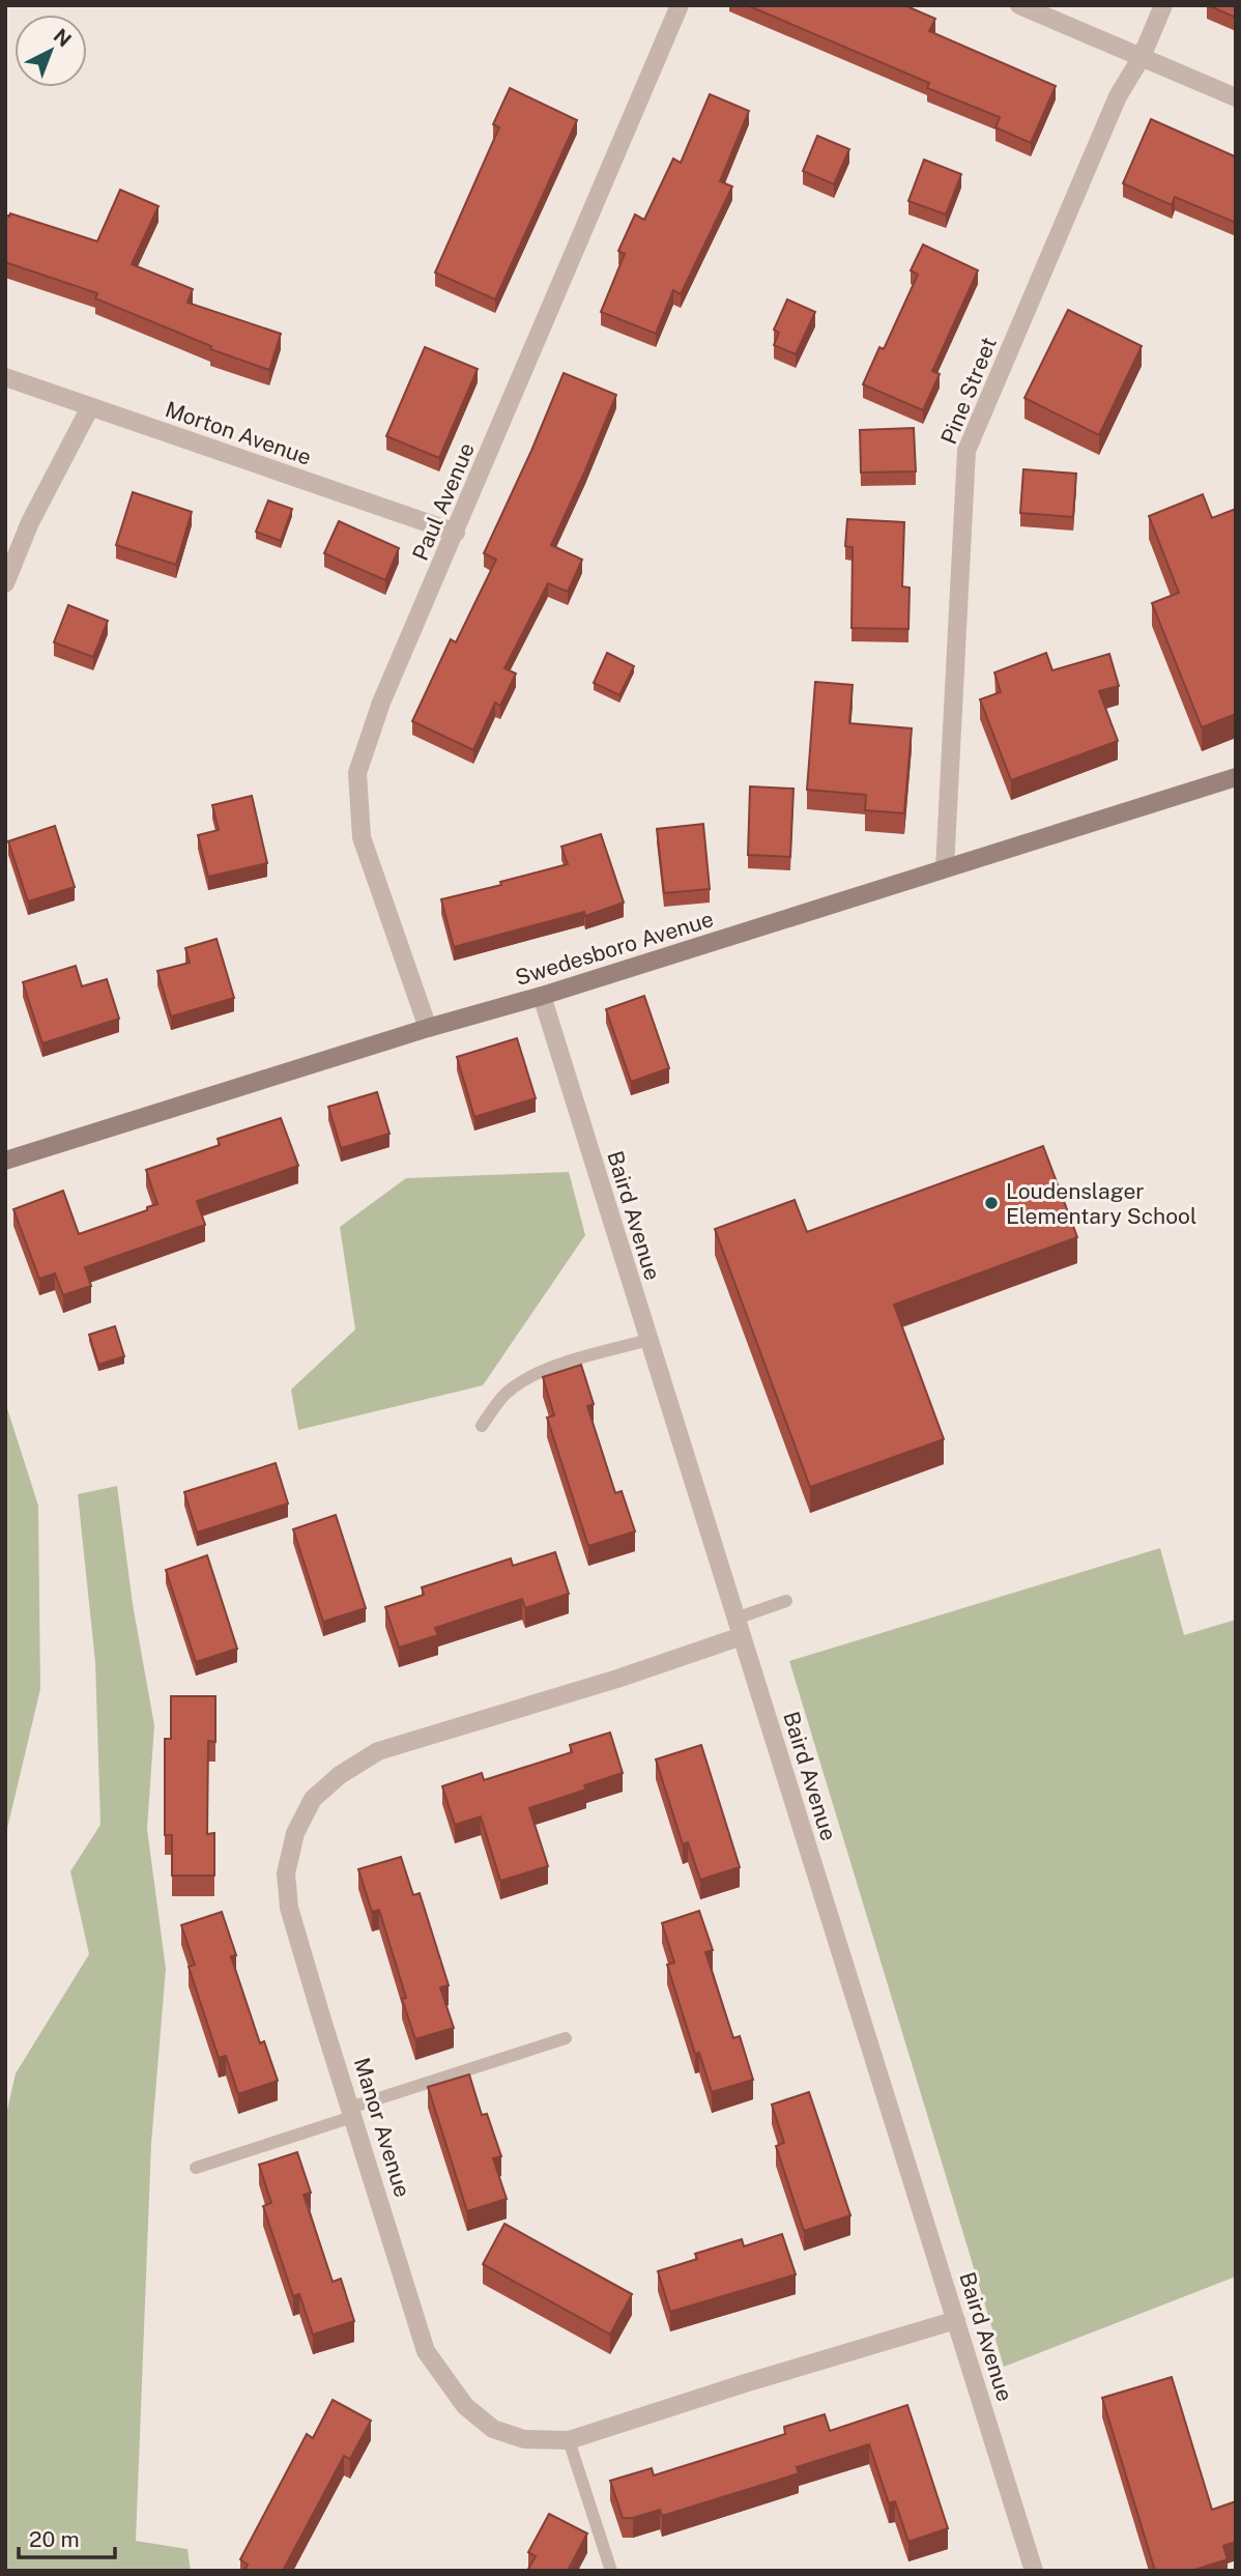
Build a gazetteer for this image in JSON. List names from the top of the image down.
{
  "streets": {
    "street": [
      "Pine Street",
      "Morton Avenue",
      "Paul Avenue",
      "Swedesboro Avenue",
      "Baird Avenue",
      "Manor Avenue"
    ]
  },
  "crossings": [
    ["Pine Street", "Swedesboro Avenue"],
    ["Morton Avenue", "Paul Avenue"],
    ["Paul Avenue", "Swedesboro Avenue"],
    ["Swedesboro Avenue", "Baird Avenue"],
    ["Baird Avenue", "Manor Avenue"]
  ],
  "places": ["Loudenslager Elementary School"],
  "scale_bar": "20 m",
  "north": "top right"
}
